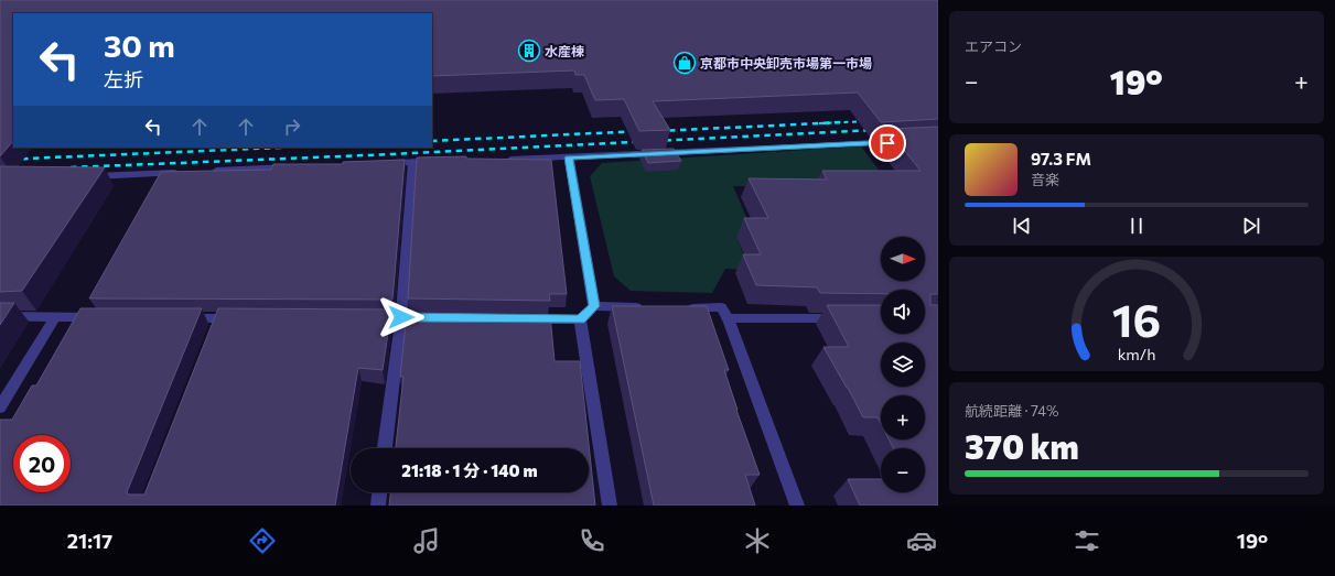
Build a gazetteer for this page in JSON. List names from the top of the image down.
{
  "places": {
    "building": ["水産棟"],
    "shop": ["京都市中央卸売市場第一市場"]
  },
  "north": "right",
  "page": {
    "tile": [
      "エアコン",
      ["航続距離 · 74%", "370 km"]
    ],
    "turn": ["30 m", "左折"],
    "heat": ["−", "19°", "+"],
    "song": ["97.3 FM", "音楽"],
    "map_buttons": ["+", "−"],
    "limit": "20",
    "trip": "21:18 · 1 分 · 140 m",
    "tabs": ["21:17", "19°"],
    "gauge": ["16", "km/h"]
  }
}
